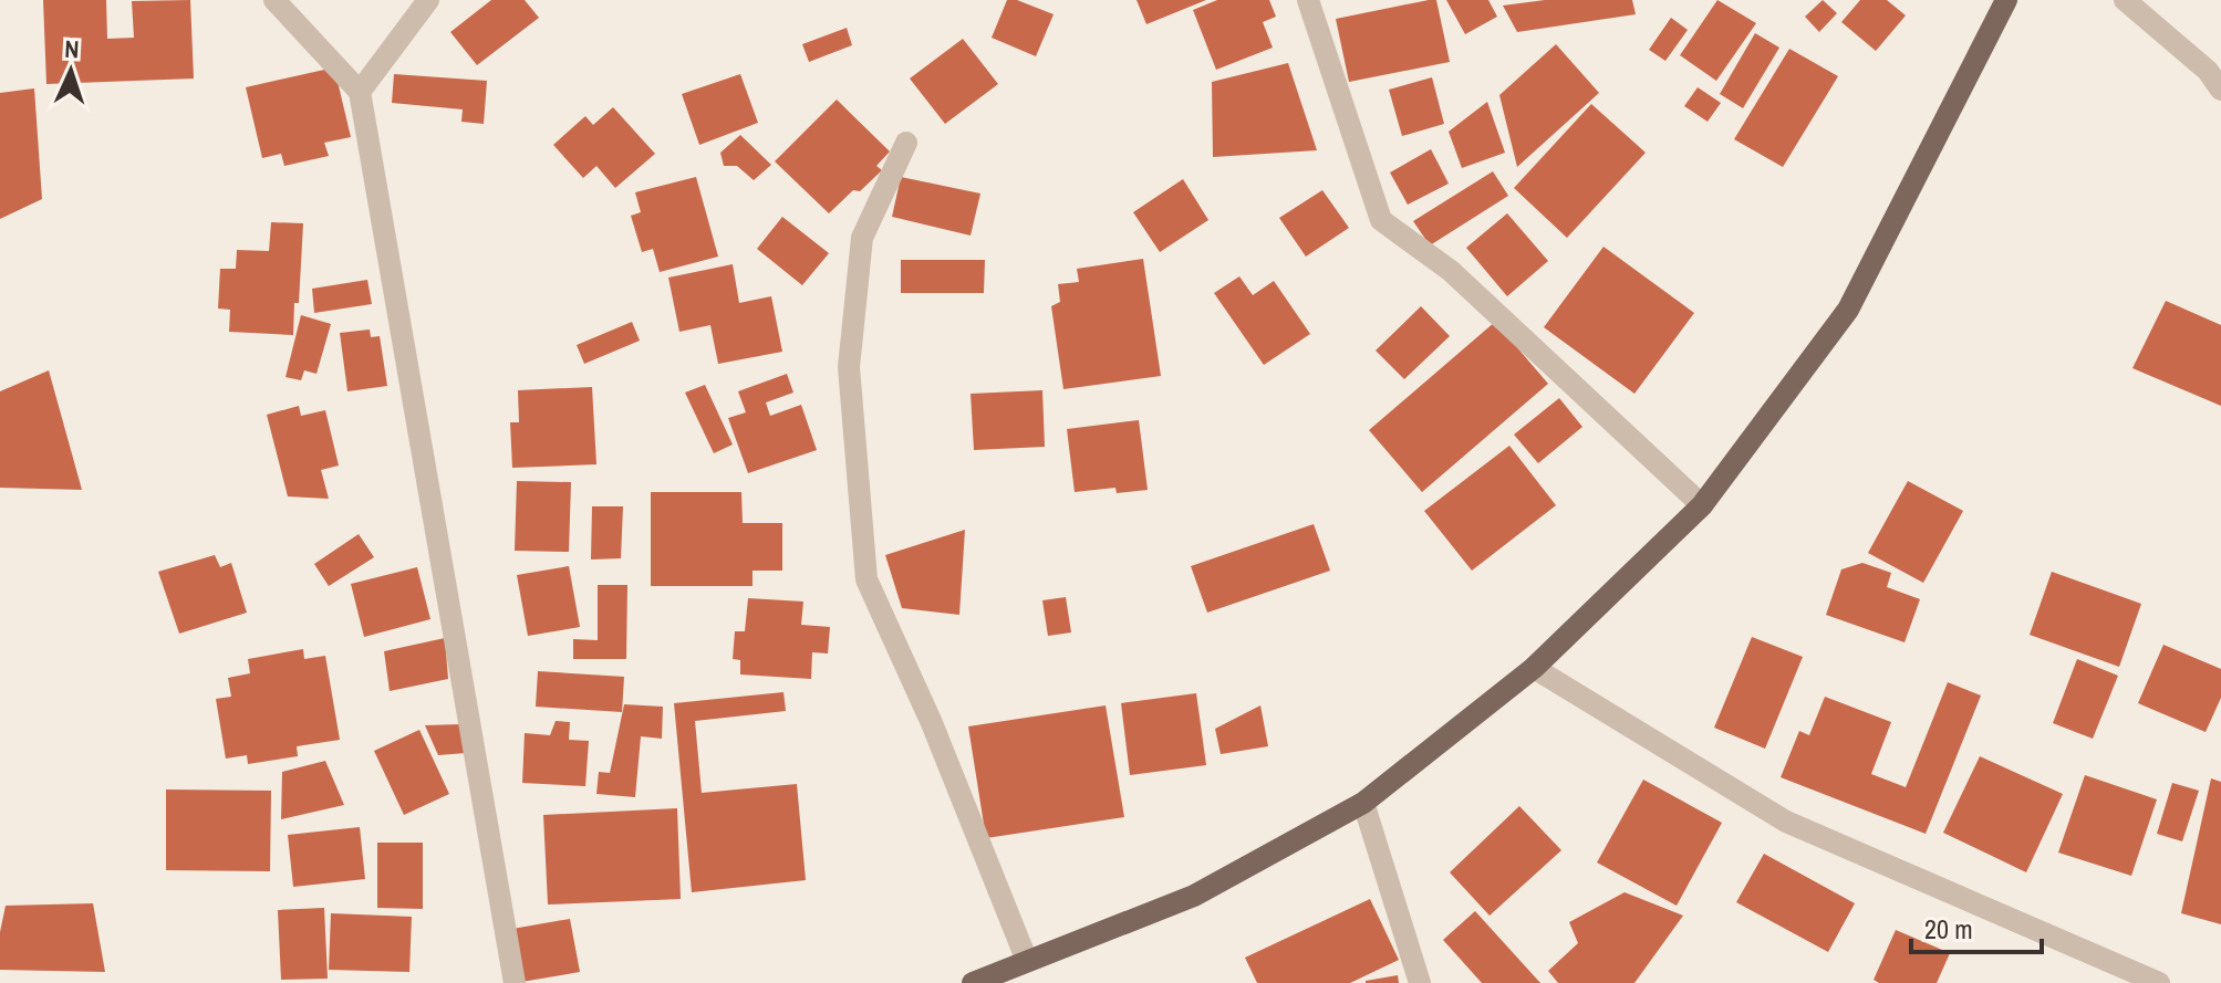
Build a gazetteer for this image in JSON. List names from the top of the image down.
{
  "scale_bar": "20 m",
  "north": "top"
}
